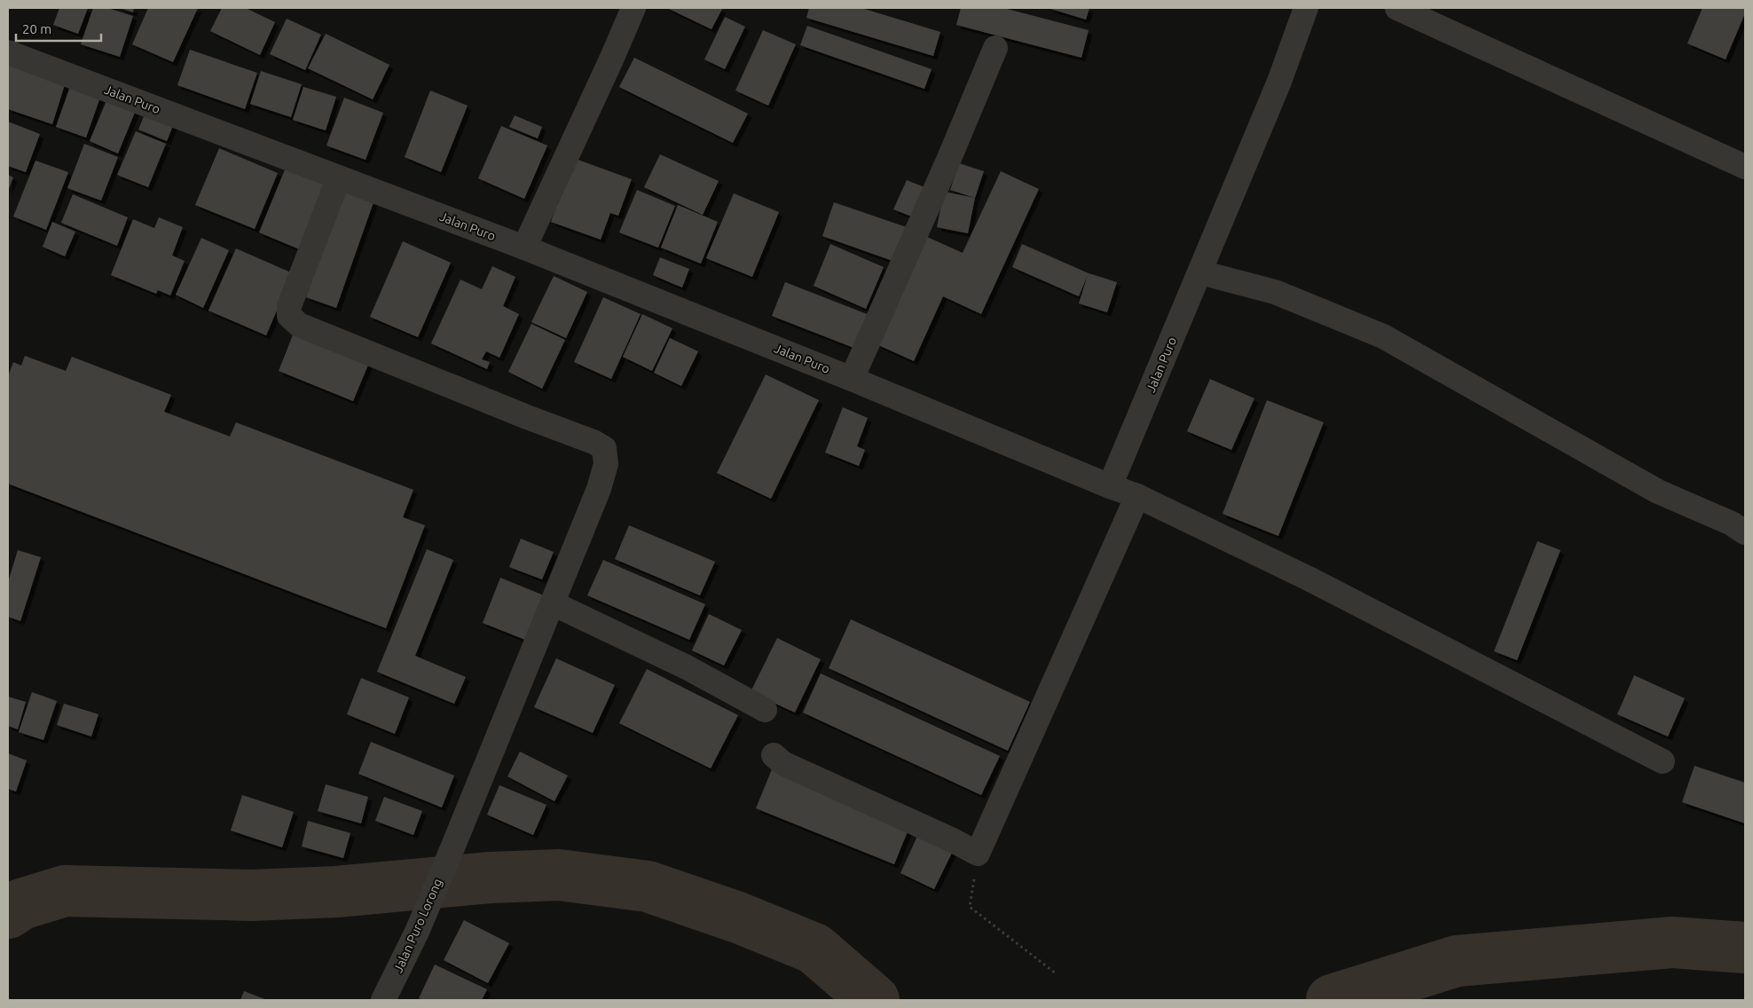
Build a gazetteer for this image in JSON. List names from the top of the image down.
{
  "streets": {
    "street": ["Jalan Puro", "Jalan Puro Lorong"]
  },
  "crossings": [
    ["Jalan Puro", "Jalan Puro Lorong"]
  ],
  "scale_bar": "20 m"
}
